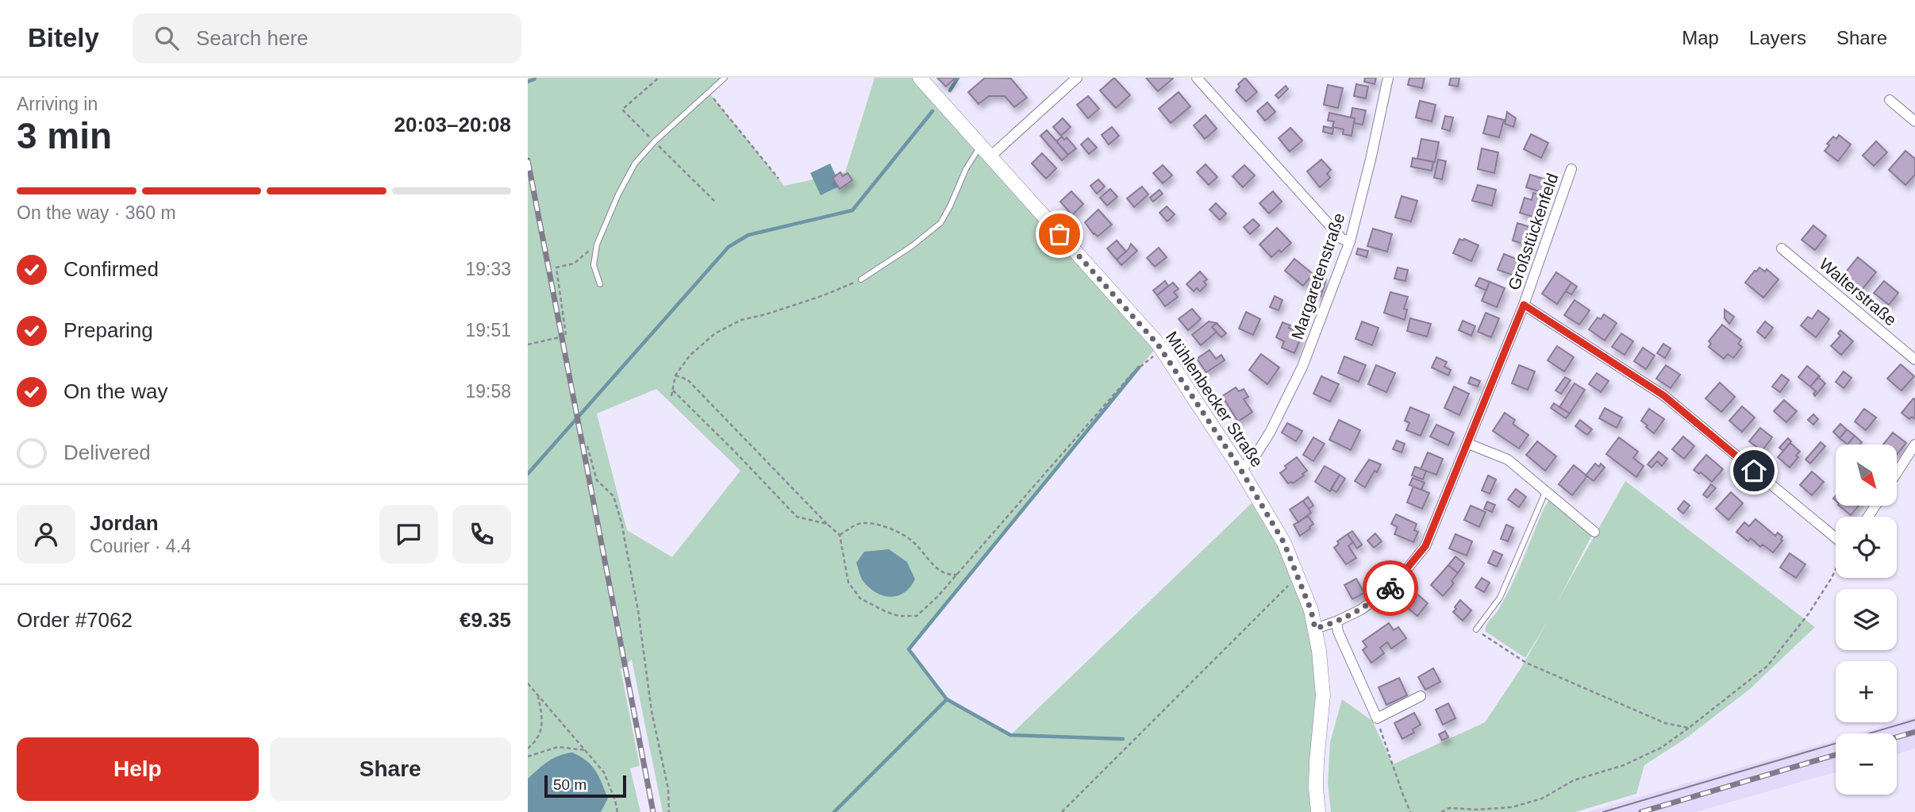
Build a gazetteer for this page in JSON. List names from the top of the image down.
{
  "streets": {
    "main road": ["Mühlenbecker Straße"],
    "street": ["Großstückenfeld", "Margaretenstraße", "Walterstraße"]
  },
  "crossings": [
    ["Großstückenfeld", "Mühlenbecker Straße"],
    ["Margaretenstraße", "Mühlenbecker Straße"]
  ],
  "scale_bar": "50 m",
  "north": "bottom right",
  "page": {
    "header": "Bitely",
    "search": "Search here",
    "nav": ["Map", "Layers", "Share"],
    "heading": ["3 min", "Arriving in", "20:03–20:08"],
    "panel": [
      "Jordan",
      "Courier · 4.4",
      "Order #7062",
      "€9.35"
    ],
    "bar": "On the way · 360 m",
    "list": [
      ["Confirmed", "19:33"],
      ["Preparing", "19:51"],
      ["On the way", "19:58"],
      "Delivered"
    ],
    "map_buttons": ["+", "−"],
    "buttons": ["Help", "Share"],
    "scale": "50 m"
  }
}
